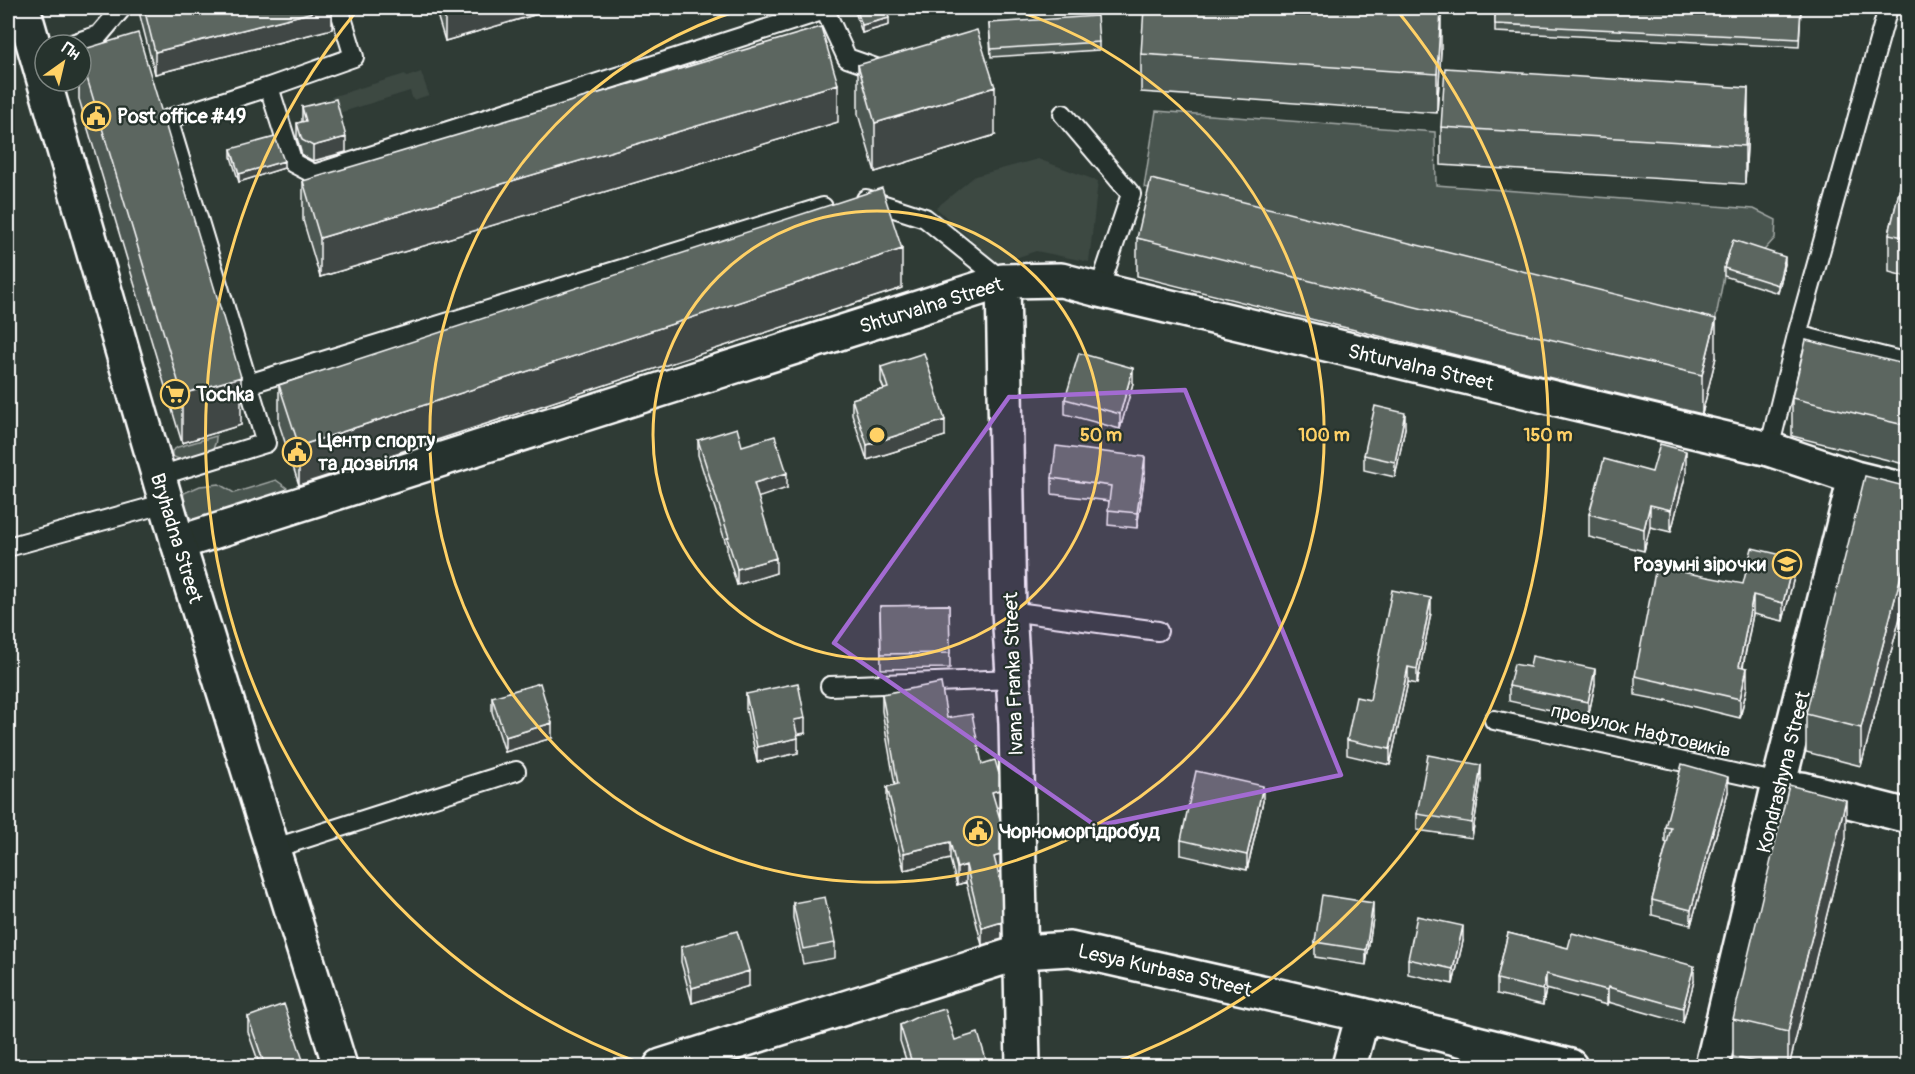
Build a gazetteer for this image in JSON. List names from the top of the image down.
{
  "streets": {
    "street": [
      "Shturvalna Street",
      "Bryhadna Street",
      "Ivana Franka Street",
      "Kondrashyna Street",
      "Lesya Kurbasa Street"
    ],
    "lane": ["провулок Нафтовиків"]
  },
  "crossings": [
    ["Shturvalna Street", "Bryhadna Street"],
    ["Shturvalna Street", "Ivana Franka Street"],
    ["Shturvalna Street", "Kondrashyna Street"],
    ["Ivana Franka Street", "Lesya Kurbasa Street"],
    ["провулок Нафтовиків", "Kondrashyna Street"]
  ],
  "places": {
    "public building": ["Post office #49", "Центр спорту та дозвілля", "Чорноморгідробуд"],
    "supermarket": ["Tochka"],
    "school or university": ["Розумні зірочки"]
  },
  "north": "top right",
  "rings": ["50 m", "100 m", "150 m"]
}
